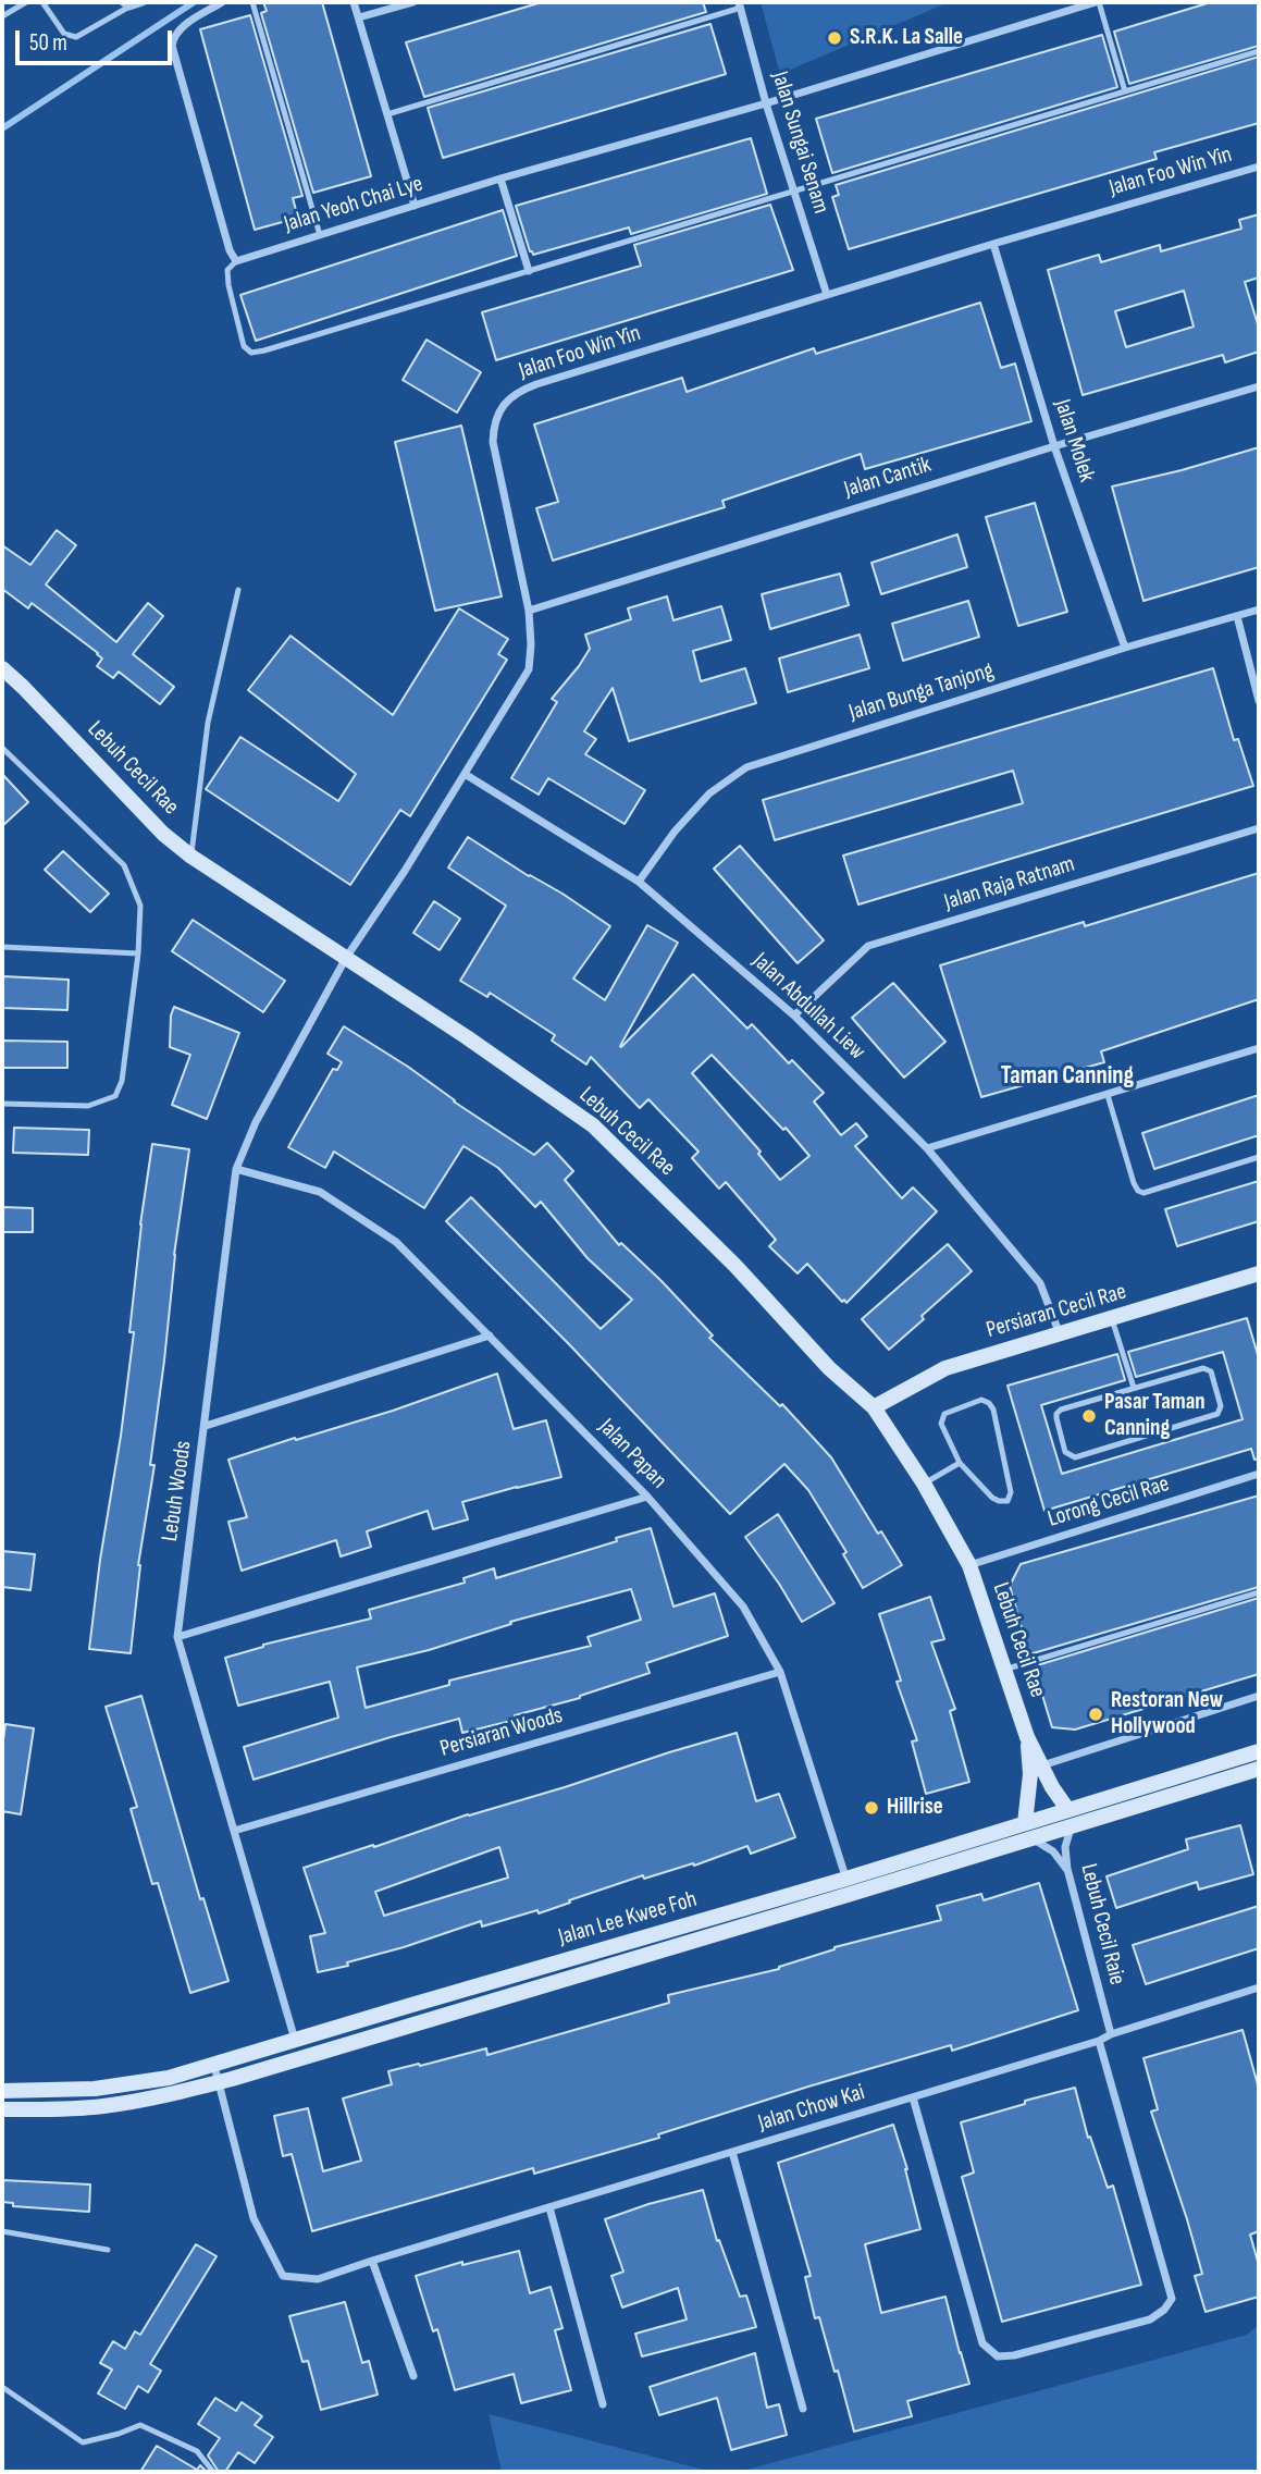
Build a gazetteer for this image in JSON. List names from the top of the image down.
{
  "streets": {
    "main road": ["Lebuh Cecil Rae", "Persiaran Cecil Rae", "Jalan Lee Kwee Foh"],
    "street": [
      "Jalan Sungai Senam",
      "Jalan Foo Win Yin",
      "Jalan Yeoh Chai Lye",
      "Jalan Molek",
      "Jalan Cantik",
      "Jalan Bunga Tanjong",
      "Jalan Raja Ratnam",
      "Jalan Abdullah Liew",
      "Jalan Papan",
      "Lebuh Woods",
      "Lorong Cecil Rae",
      "Persiaran Woods",
      "Lebuh Cecil Raie",
      "Jalan Chow Kai"
    ]
  },
  "crossings": [
    ["Jalan Sungai Senam", "Jalan Foo Win Yin"],
    ["Jalan Sungai Senam", "Jalan Yeoh Chai Lye"],
    ["Jalan Foo Win Yin", "Jalan Molek"],
    ["Jalan Foo Win Yin", "Jalan Cantik"],
    ["Jalan Foo Win Yin", "Lebuh Cecil Rae"],
    ["Jalan Foo Win Yin", "Jalan Abdullah Liew"],
    ["Jalan Foo Win Yin", "Lebuh Woods"],
    ["Jalan Molek", "Jalan Cantik"],
    ["Jalan Molek", "Jalan Bunga Tanjong"],
    ["Jalan Bunga Tanjong", "Jalan Abdullah Liew"],
    ["Lebuh Cecil Rae", "Persiaran Cecil Rae"],
    ["Lebuh Cecil Rae", "Lebuh Woods"],
    ["Lebuh Cecil Rae", "Lorong Cecil Rae"],
    ["Lebuh Cecil Rae", "Jalan Lee Kwee Foh"],
    ["Jalan Raja Ratnam", "Jalan Abdullah Liew"],
    ["Jalan Abdullah Liew", "Persiaran Cecil Rae"],
    ["Jalan Papan", "Lebuh Woods"],
    ["Jalan Papan", "Persiaran Woods"],
    ["Jalan Papan", "Jalan Lee Kwee Foh"],
    ["Lebuh Woods", "Persiaran Woods"],
    ["Lebuh Woods", "Jalan Lee Kwee Foh"],
    ["Jalan Lee Kwee Foh", "Lebuh Cecil Raie"],
    ["Jalan Lee Kwee Foh", "Jalan Chow Kai"],
    ["Lebuh Cecil Raie", "Jalan Chow Kai"]
  ],
  "districts": ["Taman Canning"],
  "places": [
    "S.R.K. La Salle",
    "Pasar Taman Canning",
    "Restoran New Hollywood",
    "Hillrise"
  ],
  "scale_bar": "50 m"
}
